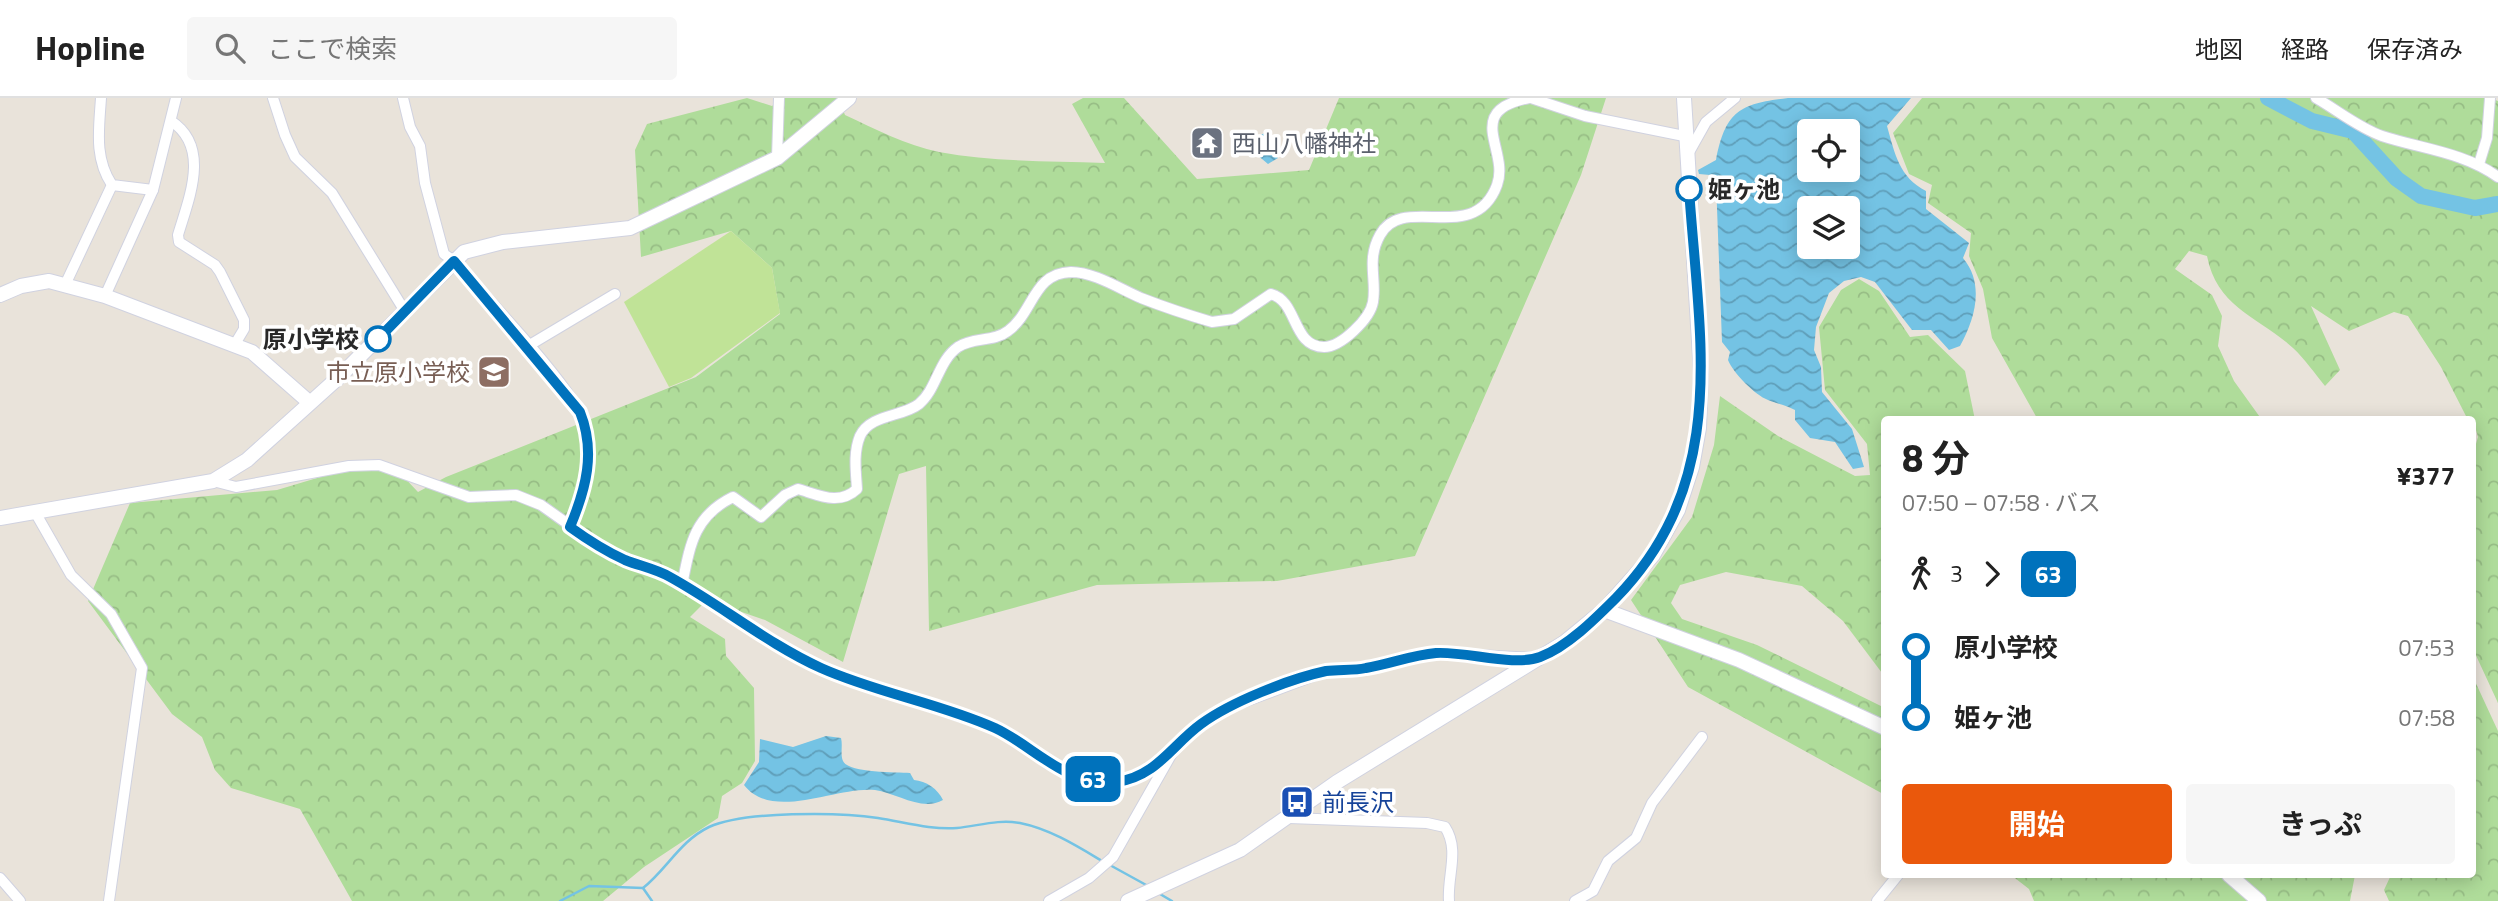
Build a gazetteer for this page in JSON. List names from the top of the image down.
{
  "places": {
    "temple": ["西山八幡神社"],
    "other": ["姫ヶ池", "原小学校"],
    "school or university": ["市立原小学校"],
    "bus stop": ["前長沢"]
  },
  "lines": ["bus line 63"],
  "page": {
    "header": "Hopline",
    "search": "ここで検索",
    "nav": ["地図", "経路", "保存済み"],
    "on_map": "63",
    "heading": ["8 分", "07:50 – 07:58 · バス", "¥377"],
    "legs": ["3", "63"],
    "list": [
      {
        "name": "原小学校",
        "value": "07:53"
      },
      {
        "name": "姫ヶ池",
        "value": "07:58"
      }
    ],
    "buttons": ["開始", "きっぷ"]
  }
}
